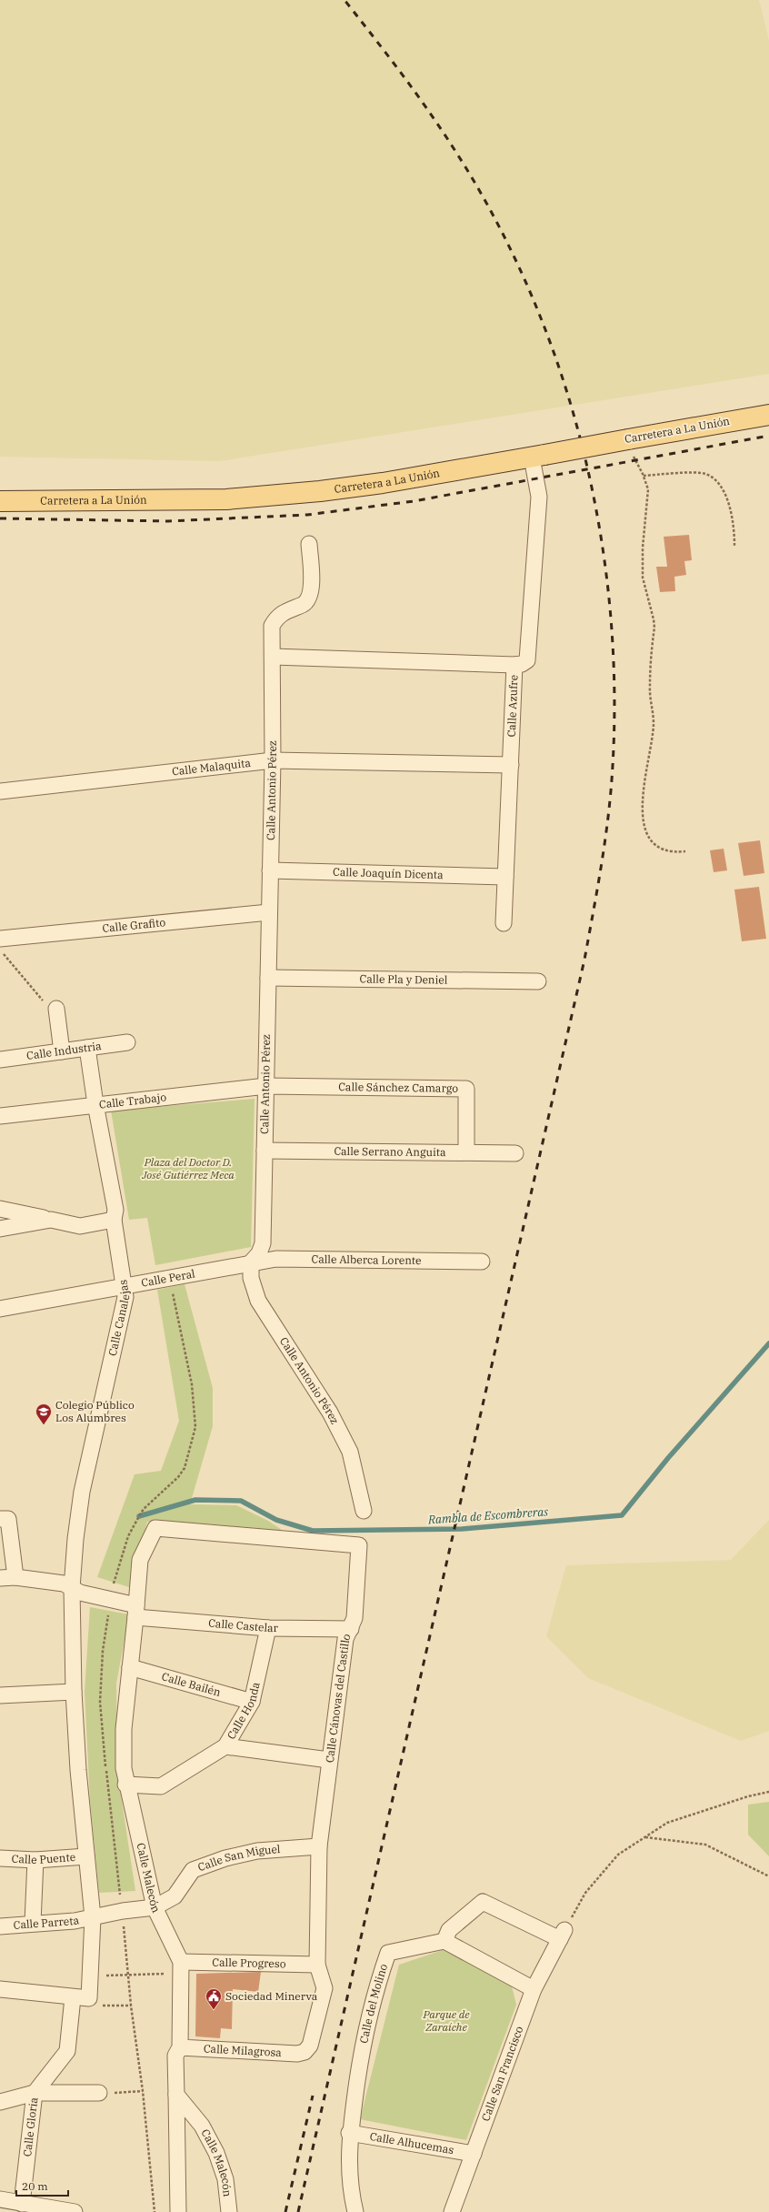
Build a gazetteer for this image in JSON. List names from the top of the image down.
{
  "streets": {
    "main road": ["Carretera a La Unión"],
    "street": [
      "Calle Azufre",
      "Calle Malaquita",
      "Calle Antonio Pérez",
      "Calle Joaquín Dicenta",
      "Calle Grafito",
      "Calle Pla y Deniel",
      "Calle Industria",
      "Calle Sánchez Camargo",
      "Calle Trabajo",
      "Calle Serrano Anguita",
      "Calle Alberca Lorente",
      "Calle Peral",
      "Calle Canalejas",
      "Calle Castelar",
      "Calle Bailén",
      "Calle Cánovas del Castillo",
      "Calle Honda",
      "Calle Puente",
      "Calle San Miguel",
      "Calle Malecón",
      "Calle Parreta",
      "Calle Progreso",
      "Calle del Molino",
      "Calle Milagrosa",
      "Calle San Francisco",
      "Calle Gloria",
      "Calle Alhucemas"
    ]
  },
  "crossings": [
    ["Calle Azufre", "Calle Malaquita"],
    ["Calle Azufre", "Calle Antonio Pérez"],
    ["Calle Azufre", "Calle Joaquín Dicenta"],
    ["Calle Malaquita", "Calle Antonio Pérez"],
    ["Calle Antonio Pérez", "Calle Joaquín Dicenta"],
    ["Calle Antonio Pérez", "Calle Grafito"],
    ["Calle Antonio Pérez", "Calle Pla y Deniel"],
    ["Calle Antonio Pérez", "Calle Sánchez Camargo"],
    ["Calle Antonio Pérez", "Calle Trabajo"],
    ["Calle Antonio Pérez", "Calle Serrano Anguita"],
    ["Calle Antonio Pérez", "Calle Alberca Lorente"],
    ["Calle Antonio Pérez", "Calle Peral"],
    ["Calle Industria", "Calle Canalejas"],
    ["Calle Sánchez Camargo", "Calle Trabajo"],
    ["Calle Sánchez Camargo", "Calle Serrano Anguita"],
    ["Calle Trabajo", "Calle Canalejas"],
    ["Calle Alberca Lorente", "Calle Peral"],
    ["Calle Peral", "Calle Canalejas"],
    ["Calle Canalejas", "Calle Castelar"],
    ["Calle Castelar", "Calle Cánovas del Castillo"],
    ["Calle Castelar", "Calle Honda"],
    ["Calle Castelar", "Calle Malecón"],
    ["Calle Bailén", "Calle Honda"],
    ["Calle Bailén", "Calle Malecón"],
    ["Calle Cánovas del Castillo", "Calle San Miguel"],
    ["Calle Cánovas del Castillo", "Calle Malecón"],
    ["Calle Cánovas del Castillo", "Calle Progreso"],
    ["Calle Cánovas del Castillo", "Calle Milagrosa"],
    ["Calle Honda", "Calle Malecón"],
    ["Calle San Miguel", "Calle Malecón"],
    ["Calle San Miguel", "Calle Parreta"],
    ["Calle Malecón", "Calle Parreta"],
    ["Calle Malecón", "Calle Progreso"],
    ["Calle Malecón", "Calle Milagrosa"],
    ["Calle del Molino", "Calle Alhucemas"],
    ["Calle San Francisco", "Calle Alhucemas"]
  ],
  "water": ["Rambla de Escombreras"],
  "parks": ["Plaza del Doctor D. José Gutiérrez Meca", "Parque de Zaraíche"],
  "places": {
    "school or university": ["Colegio Público Los Alumbres"],
    "public building": ["Sociedad Minerva"]
  },
  "scale_bar": "20 m"
}
